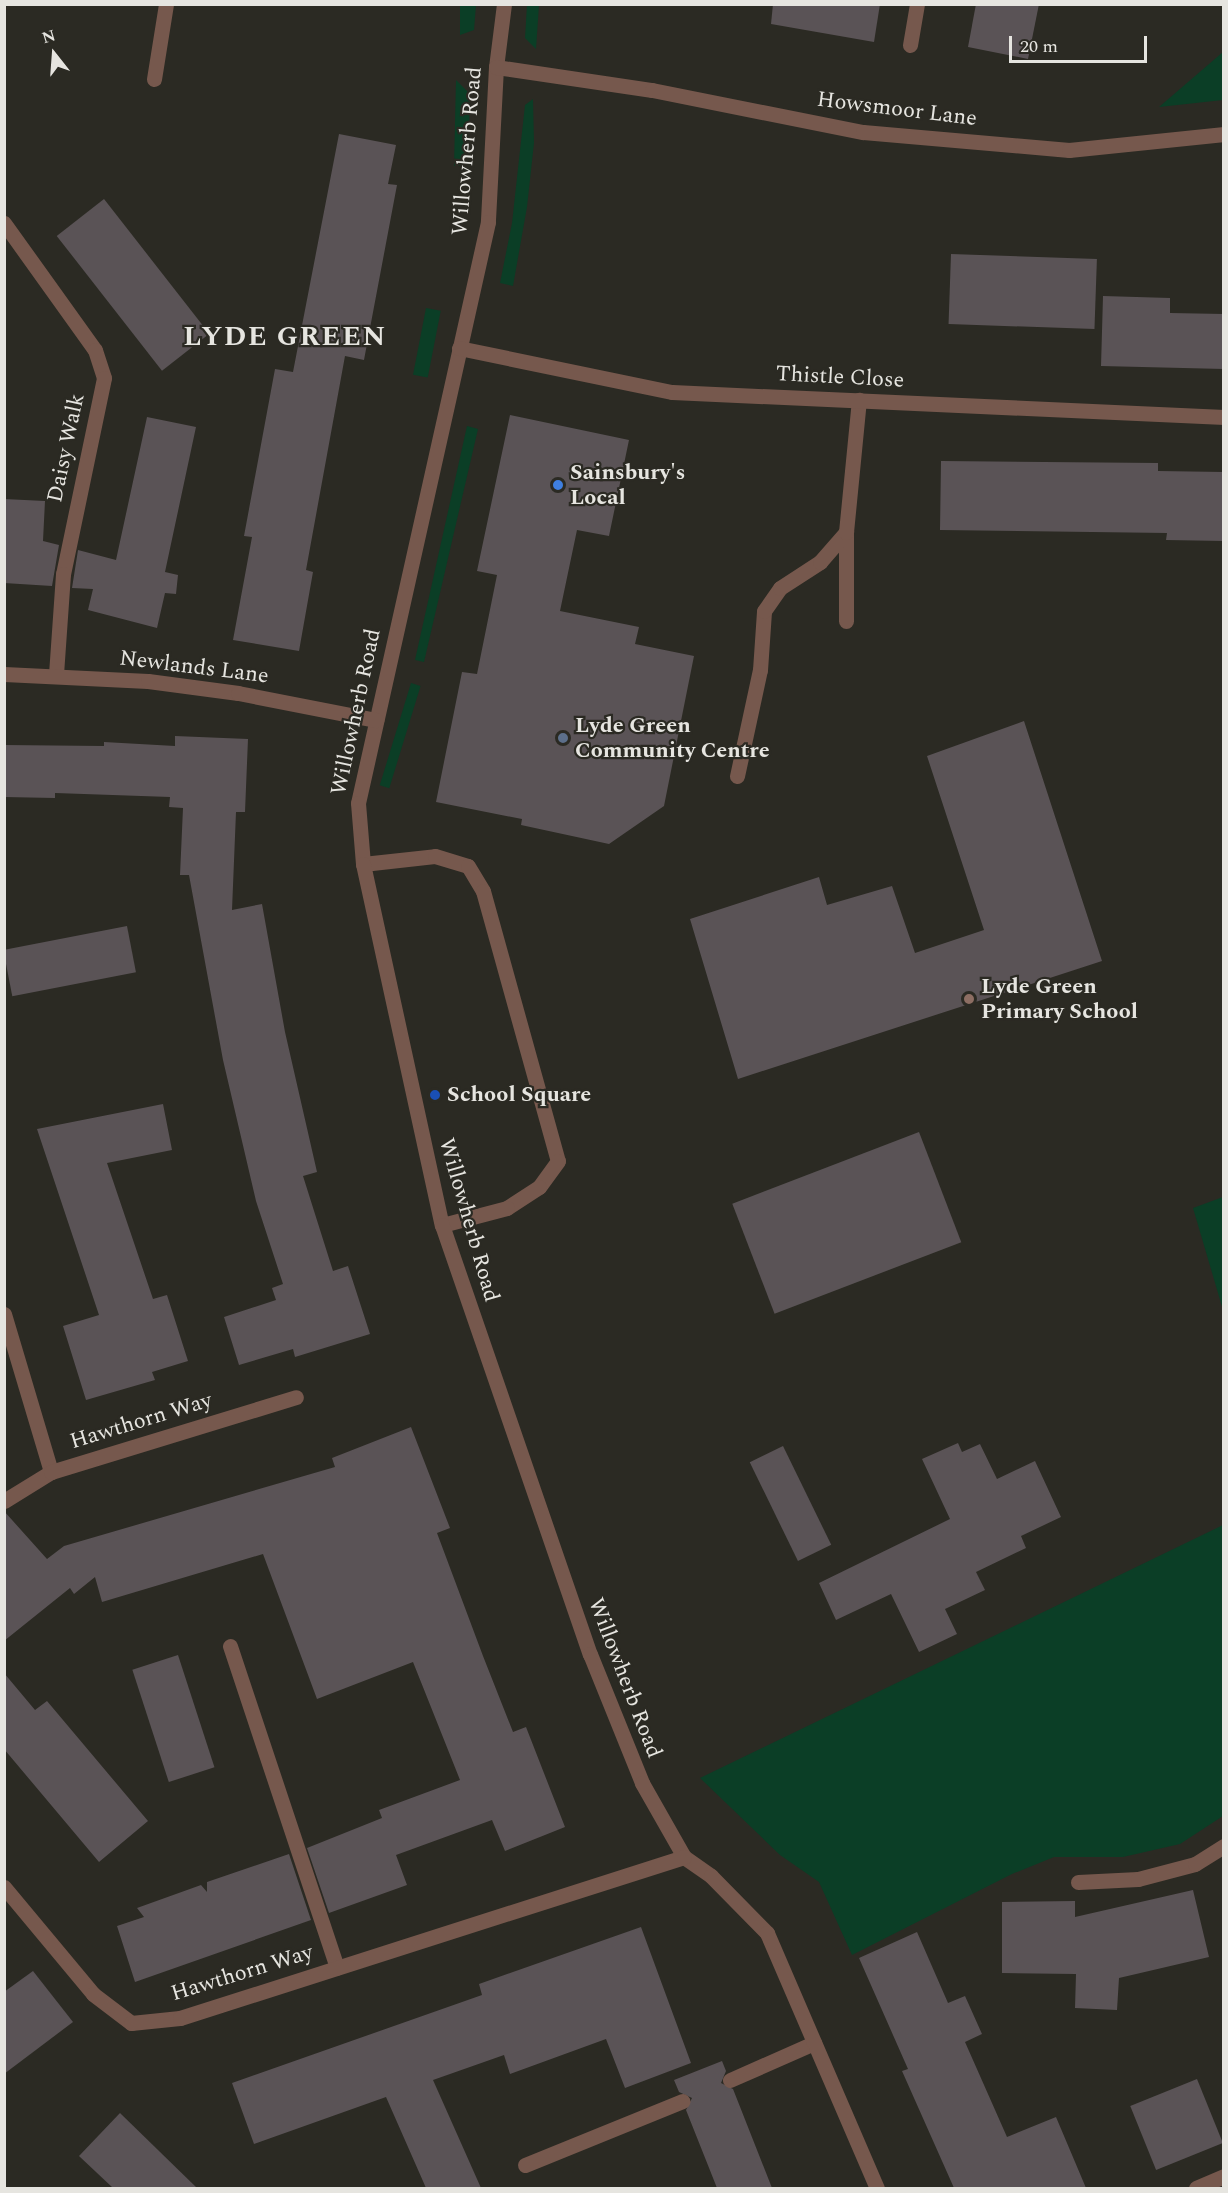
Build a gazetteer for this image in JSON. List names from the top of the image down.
{
  "streets": {
    "street": [
      "Howsmoor Lane",
      "Willowherb Road",
      "Thistle Close",
      "Daisy Walk",
      "Newlands Lane",
      "Hawthorn Way"
    ]
  },
  "crossings": [
    ["Howsmoor Lane", "Willowherb Road"],
    ["Willowherb Road", "Thistle Close"],
    ["Willowherb Road", "Newlands Lane"],
    ["Willowherb Road", "Hawthorn Way"],
    ["Daisy Walk", "Newlands Lane"]
  ],
  "districts": ["LYDE GREEN"],
  "places": [
    "Sainsbury's Local",
    "Lyde Green Community Centre",
    "Lyde Green Primary School",
    "School Square"
  ],
  "scale_bar": "20 m",
  "north": "top"
}
